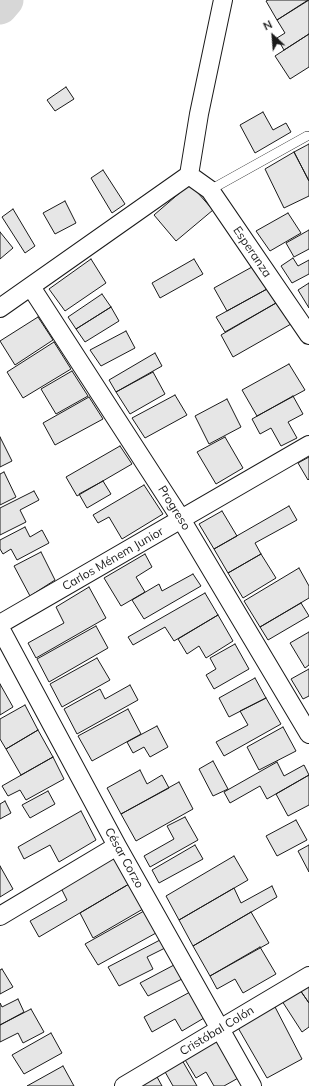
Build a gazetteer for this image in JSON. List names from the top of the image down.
{
  "streets": {
    "street": [
      "Esperanza",
      "Progreso",
      "Carlos Ménem Junior",
      "César Corzo",
      "Cristóbal Colón"
    ]
  },
  "crossings": [
    ["Progreso", "Carlos Ménem Junior"],
    ["César Corzo", "Cristóbal Colón"]
  ],
  "north": "top left"
}
